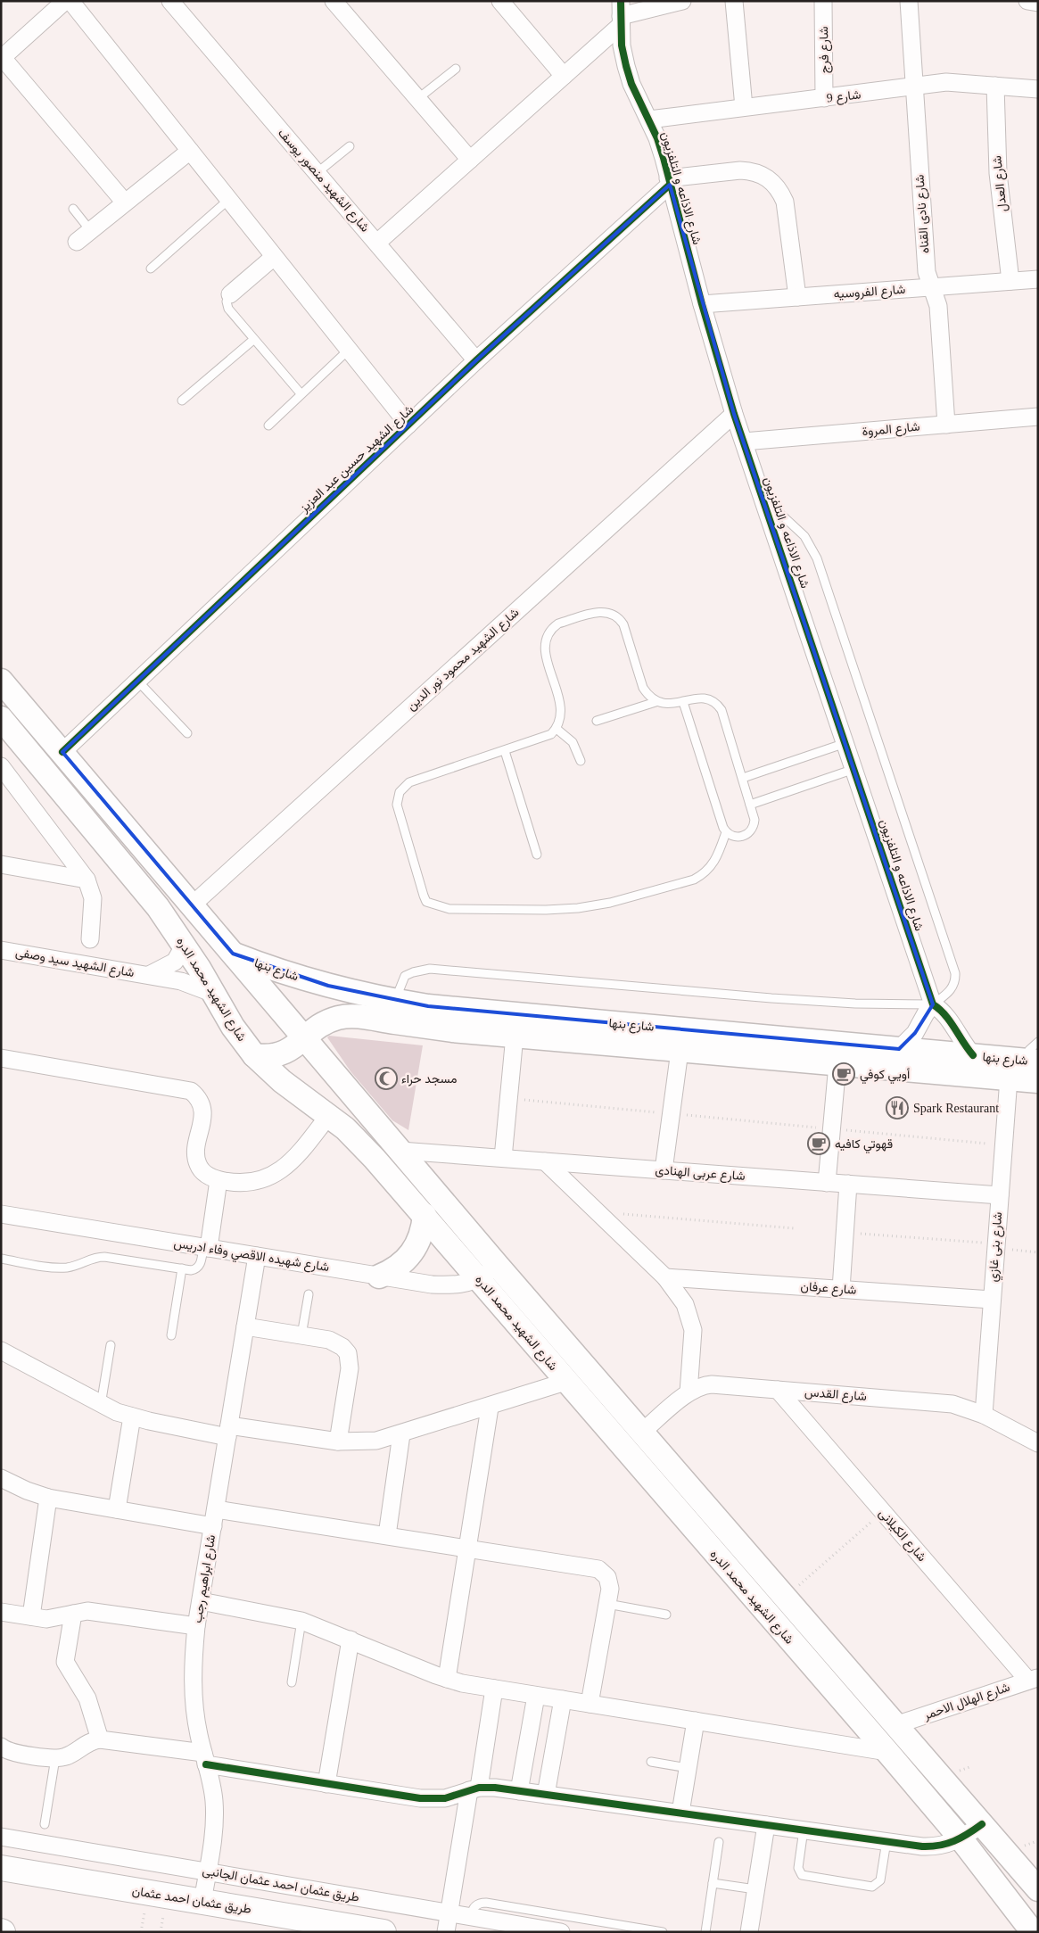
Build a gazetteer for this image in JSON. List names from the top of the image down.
{
  "streets": {
    "main road": ["شارع بنها", "شارع الشهيد محمد الدره", "طريق عثمان احمد عثمان"],
    "street": [
      "شارع فرج",
      "شارع 9",
      "شارع الشهيد منصور يوسف",
      "شارع العدل",
      "شارع الاذاعه و التلفزيون",
      "شارع نادى القناه",
      "شارع الفروسيه",
      "شارع المروة",
      "شارع الشهيد حسين عبد العزيز",
      "شارع الشهيد محمود نور الدين",
      "شارع الشهيد سيد وصفى",
      "شارع عربى الهنادى",
      "شارع بنى غازي",
      "شارع شهيده الاقصي وفاء ادريس",
      "شارع عرفان",
      "شارع القدس",
      "شارع الكيلانى",
      "شارع ابراهيم رجب",
      "شارع الهلال الاحمر",
      "طريق عثمان احمد عثمان الجانبى"
    ]
  },
  "crossings": [
    ["شارع فرج", "شارع 9"],
    ["شارع 9", "شارع العدل"],
    ["شارع 9", "شارع الاذاعه و التلفزيون"],
    ["شارع 9", "شارع نادى القناه"],
    ["شارع الشهيد منصور يوسف", "شارع الشهيد حسين عبد العزيز"],
    ["شارع العدل", "شارع الفروسيه"],
    ["شارع الاذاعه و التلفزيون", "شارع الفروسيه"],
    ["شارع الاذاعه و التلفزيون", "شارع المروة"],
    ["شارع الاذاعه و التلفزيون", "شارع الشهيد حسين عبد العزيز"],
    ["شارع الاذاعه و التلفزيون", "شارع الشهيد محمود نور الدين"],
    ["شارع الاذاعه و التلفزيون", "شارع بنها"],
    ["شارع نادى القناه", "شارع الفروسيه"],
    ["شارع نادى القناه", "شارع المروة"],
    ["شارع الشهيد حسين عبد العزيز", "شارع الشهيد محمد الدره"],
    ["شارع الشهيد محمود نور الدين", "شارع الشهيد محمد الدره"],
    ["شارع الشهيد سيد وصفى", "شارع الشهيد محمد الدره"],
    ["شارع بنها", "شارع الشهيد محمد الدره"],
    ["شارع بنها", "شارع بنى غازي"],
    ["شارع الشهيد محمد الدره", "شارع عربى الهنادى"],
    ["شارع الشهيد محمد الدره", "شارع شهيده الاقصي وفاء ادريس"],
    ["شارع الشهيد محمد الدره", "شارع القدس"],
    ["شارع الشهيد محمد الدره", "شارع الهلال الاحمر"],
    ["شارع عربى الهنادى", "شارع بنى غازي"],
    ["شارع بنى غازي", "شارع عرفان"],
    ["شارع بنى غازي", "شارع القدس"],
    ["شارع شهيده الاقصي وفاء ادريس", "شارع ابراهيم رجب"],
    ["شارع القدس", "شارع الكيلانى"],
    ["شارع الكيلانى", "شارع الهلال الاحمر"],
    ["شارع ابراهيم رجب", "طريق عثمان احمد عثمان الجانبى"],
    ["شارع ابراهيم رجب", "طريق عثمان احمد عثمان"]
  ],
  "places": {
    "cafe": ["أويي كوفي", "قهوتي كافيه"],
    "mosque": ["مسجد حراء"],
    "restaurant": ["Spark Restaurant"]
  }
}
